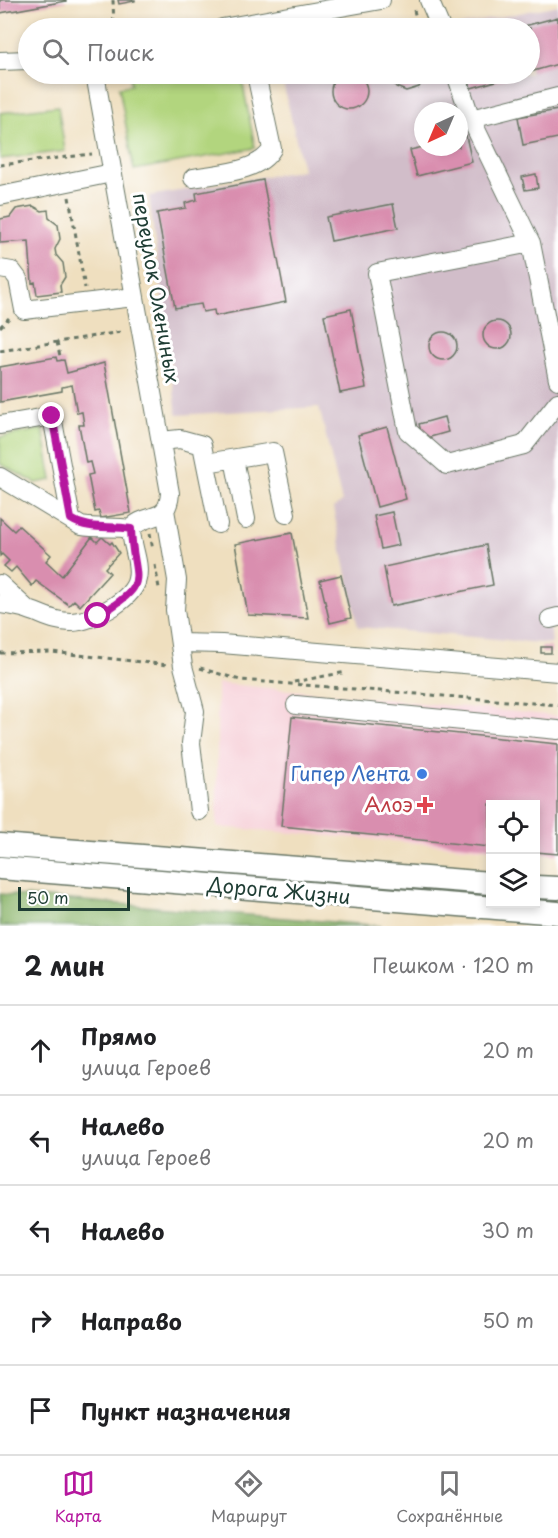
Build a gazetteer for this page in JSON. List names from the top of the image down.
{
  "streets": {
    "main road": ["Дорога Жизни"],
    "street": ["переулок Олениных"]
  },
  "places": {
    "other": ["Гипер Лента"],
    "health": ["Алоэ"]
  },
  "scale_bar": "50 m",
  "north": "bottom left",
  "page": {
    "search": "Поиск",
    "scale": "50 m",
    "heading": ["2 мин", "Пешком · 120 m"],
    "list": [
      ["Прямо", "улица Героев", "20 m"],
      ["Налево", "улица Героев", "20 m"],
      ["Налево", "30 m"],
      ["Направо", "50 m"],
      "Пункт назначения"
    ],
    "nav": ["Карта", "Маршрут", "Сохранённые"]
  }
}
